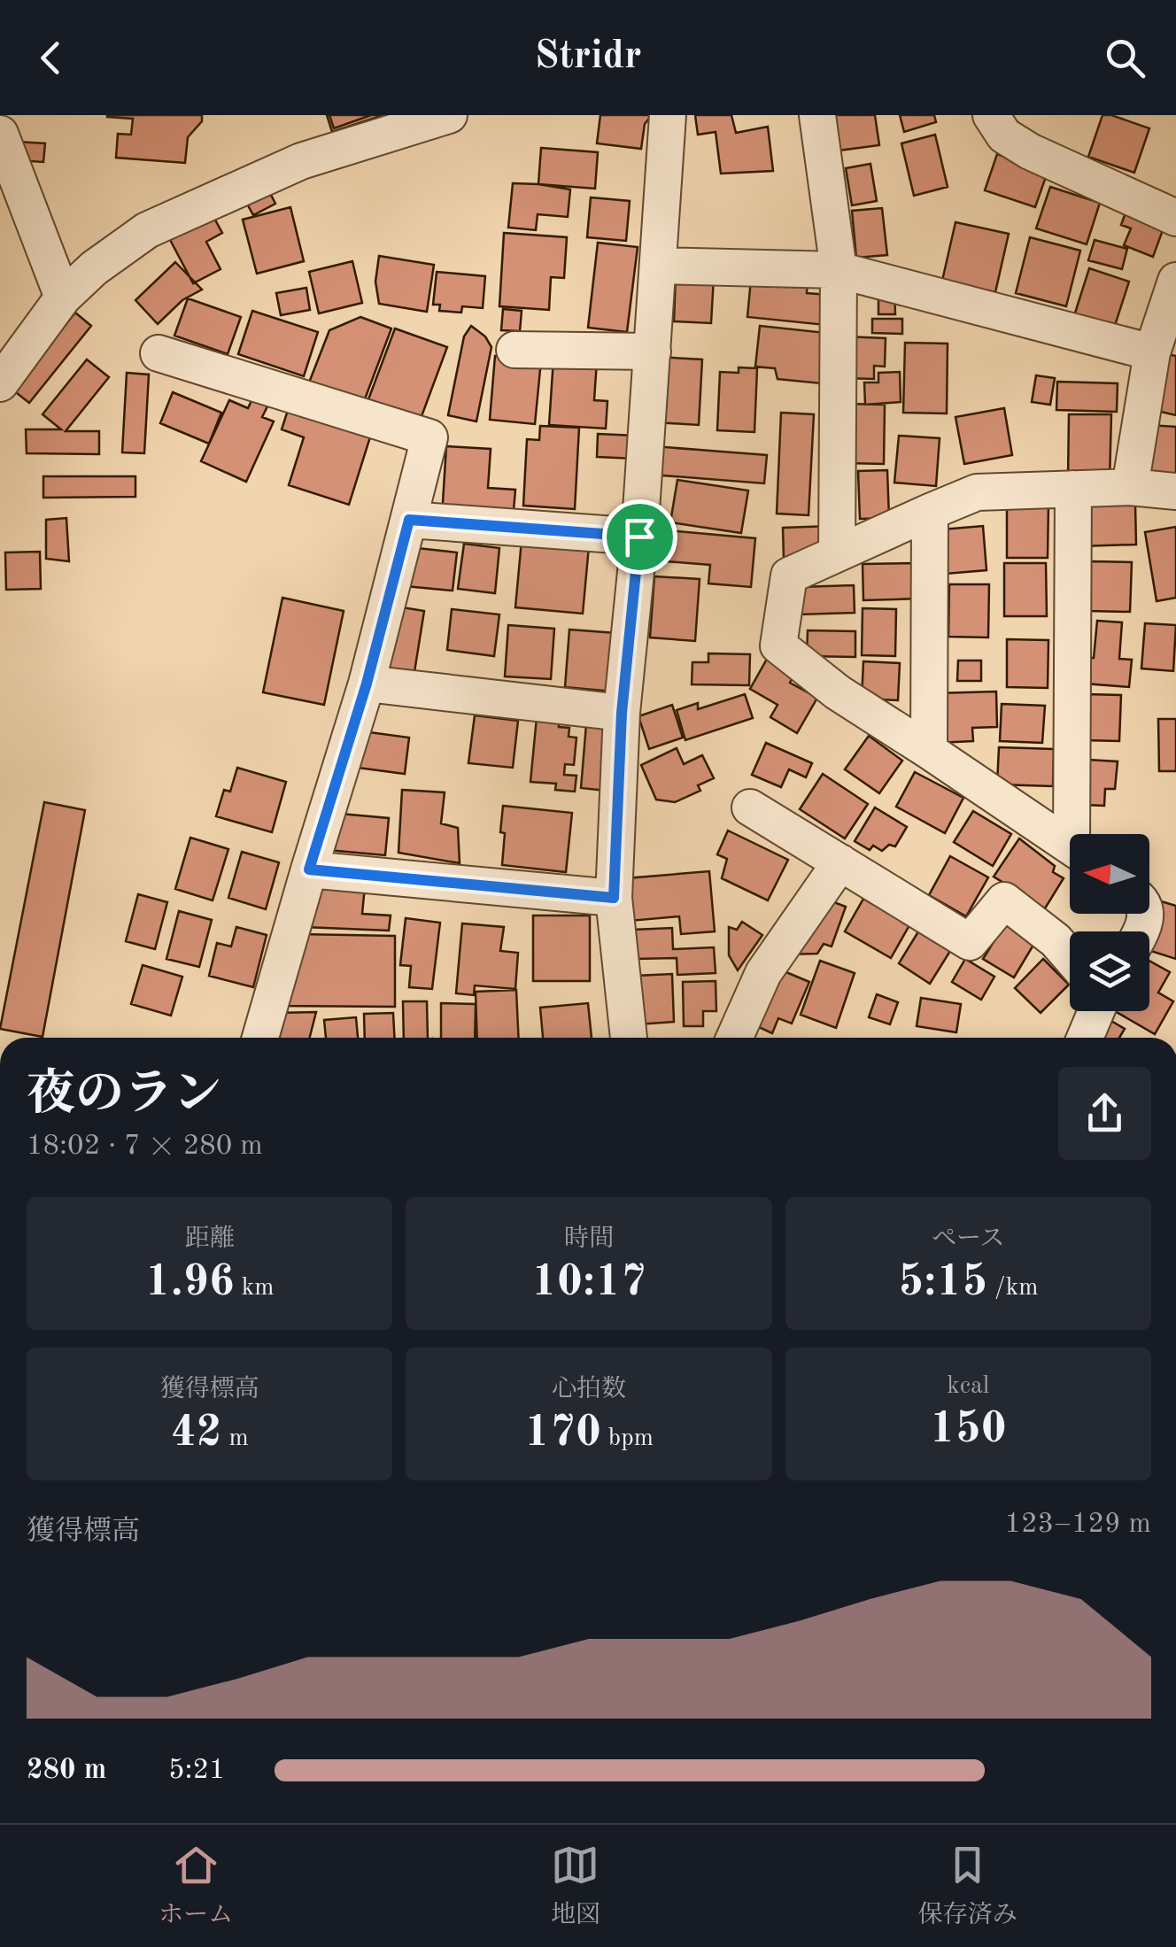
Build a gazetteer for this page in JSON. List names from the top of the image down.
{
  "north": "left",
  "page": {
    "header": "Stridr",
    "heading": ["夜のラン", "18:02 · 7 × 280 m"],
    "stats": [
      ["距離", "1.96 km"],
      ["時間", "10:17"],
      ["ペース", "5:15 /km"],
      ["獲得標高", "42 m"],
      ["心拍数", "170 bpm"],
      ["kcal", "150"]
    ],
    "chart": ["獲得標高", "123–129 m"],
    "list": [
      {
        "name": "280 m",
        "note": "5:21"
      }
    ],
    "tabs": ["ホーム", "地図", "保存済み"]
  }
}
